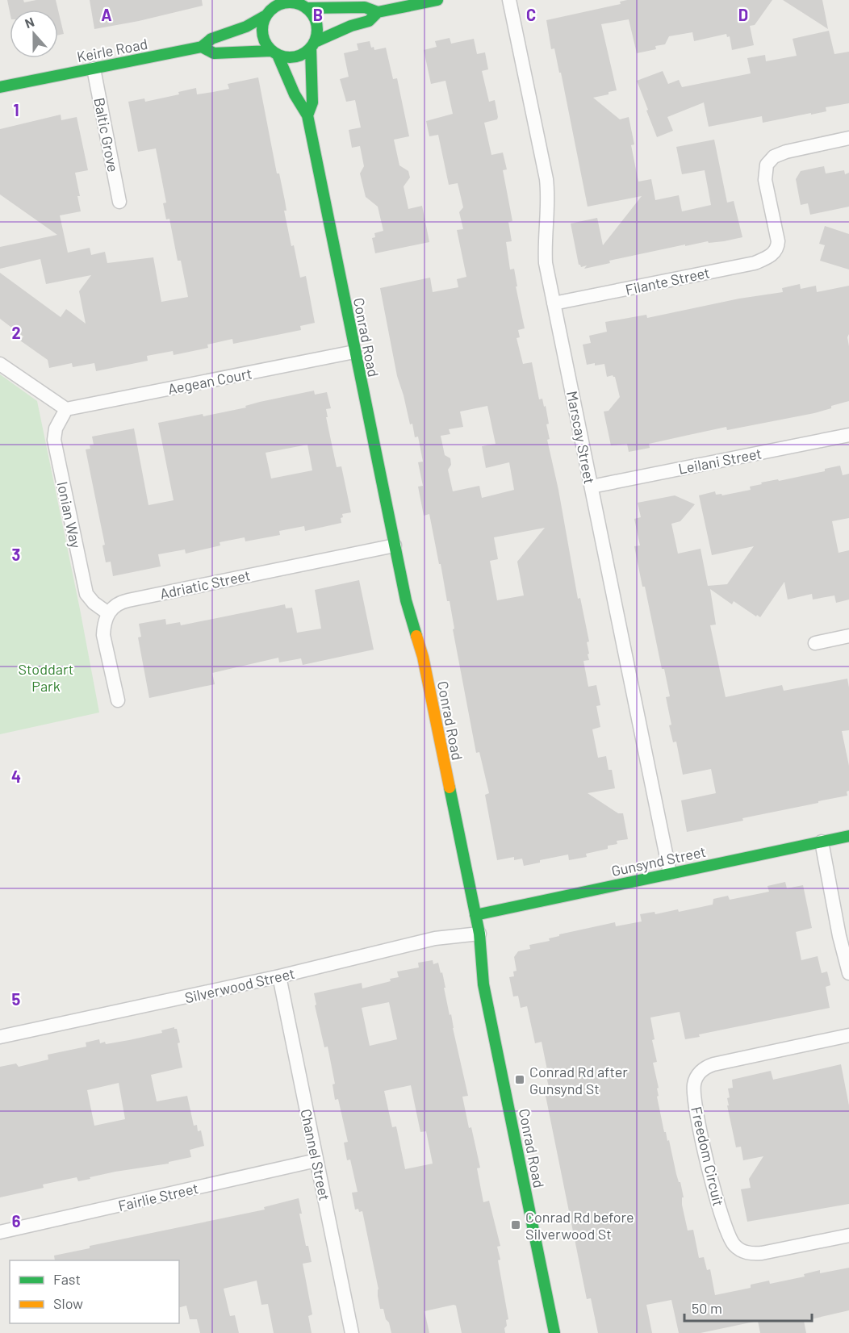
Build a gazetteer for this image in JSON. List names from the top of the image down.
{
  "streets": {
    "street": [
      "Keirle Road",
      "Baltic Grove",
      "Filante Street",
      "Conrad Road",
      "Aegean Court",
      "Marscay Street",
      "Leilani Street",
      "Ionian Way",
      "Adriatic Street",
      "Gunsynd Street",
      "Silverwood Street",
      "Channel Street",
      "Freedom Circuit",
      "Fairlie Street"
    ]
  },
  "crossings": [
    ["Keirle Road", "Baltic Grove"],
    ["Keirle Road", "Conrad Road"],
    ["Filante Street", "Marscay Street"],
    ["Conrad Road", "Aegean Court"],
    ["Conrad Road", "Adriatic Street"],
    ["Conrad Road", "Gunsynd Street"],
    ["Conrad Road", "Silverwood Street"],
    ["Aegean Court", "Ionian Way"],
    ["Marscay Street", "Leilani Street"],
    ["Marscay Street", "Gunsynd Street"],
    ["Ionian Way", "Adriatic Street"],
    ["Silverwood Street", "Channel Street"],
    ["Channel Street", "Fairlie Street"]
  ],
  "parks": ["Stoddart Park"],
  "places": {
    "transit": ["Conrad Rd after Gunsynd St", "Conrad Rd before Silverwood St"]
  },
  "legend": ["Fast", "Slow"],
  "scale_bar": "50 m",
  "north": "top",
  "grid": {
    "columns": [
      "A",
      "B",
      "C",
      "D"
    ],
    "rows": [
      "1",
      "2",
      "3",
      "4",
      "5",
      "6"
    ]
  }
}
